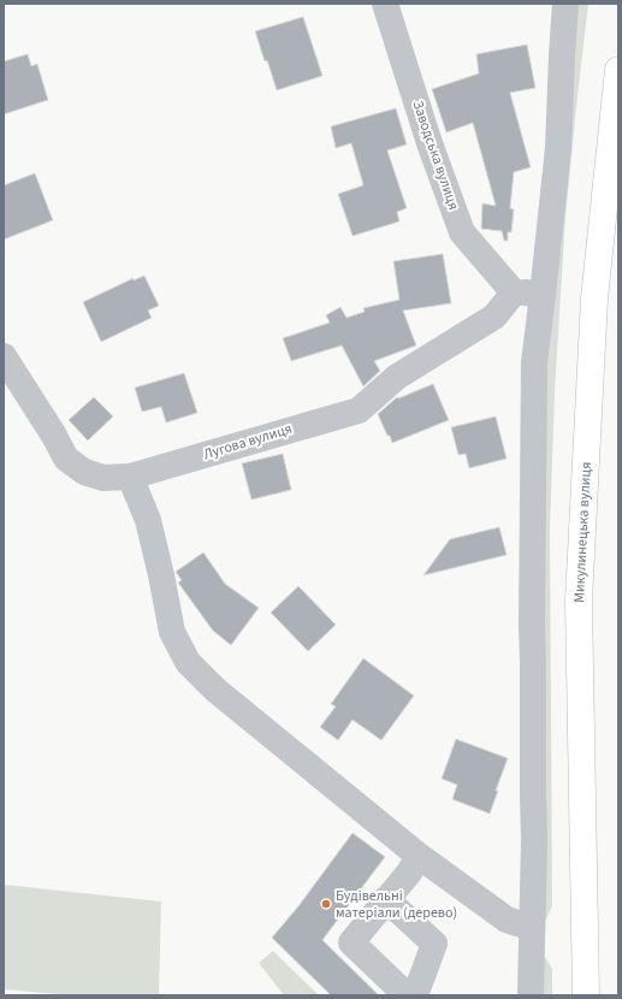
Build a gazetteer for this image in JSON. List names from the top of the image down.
{
  "streets": {
    "highway": ["Микулинецька вулиця"],
    "street": ["Заводська вулиця", "Лугова вулиця"]
  },
  "crossings": [
    ["Заводська вулиця", "Лугова вулиця"]
  ],
  "places": ["Будівельні матеріали (дерево)"]
}
